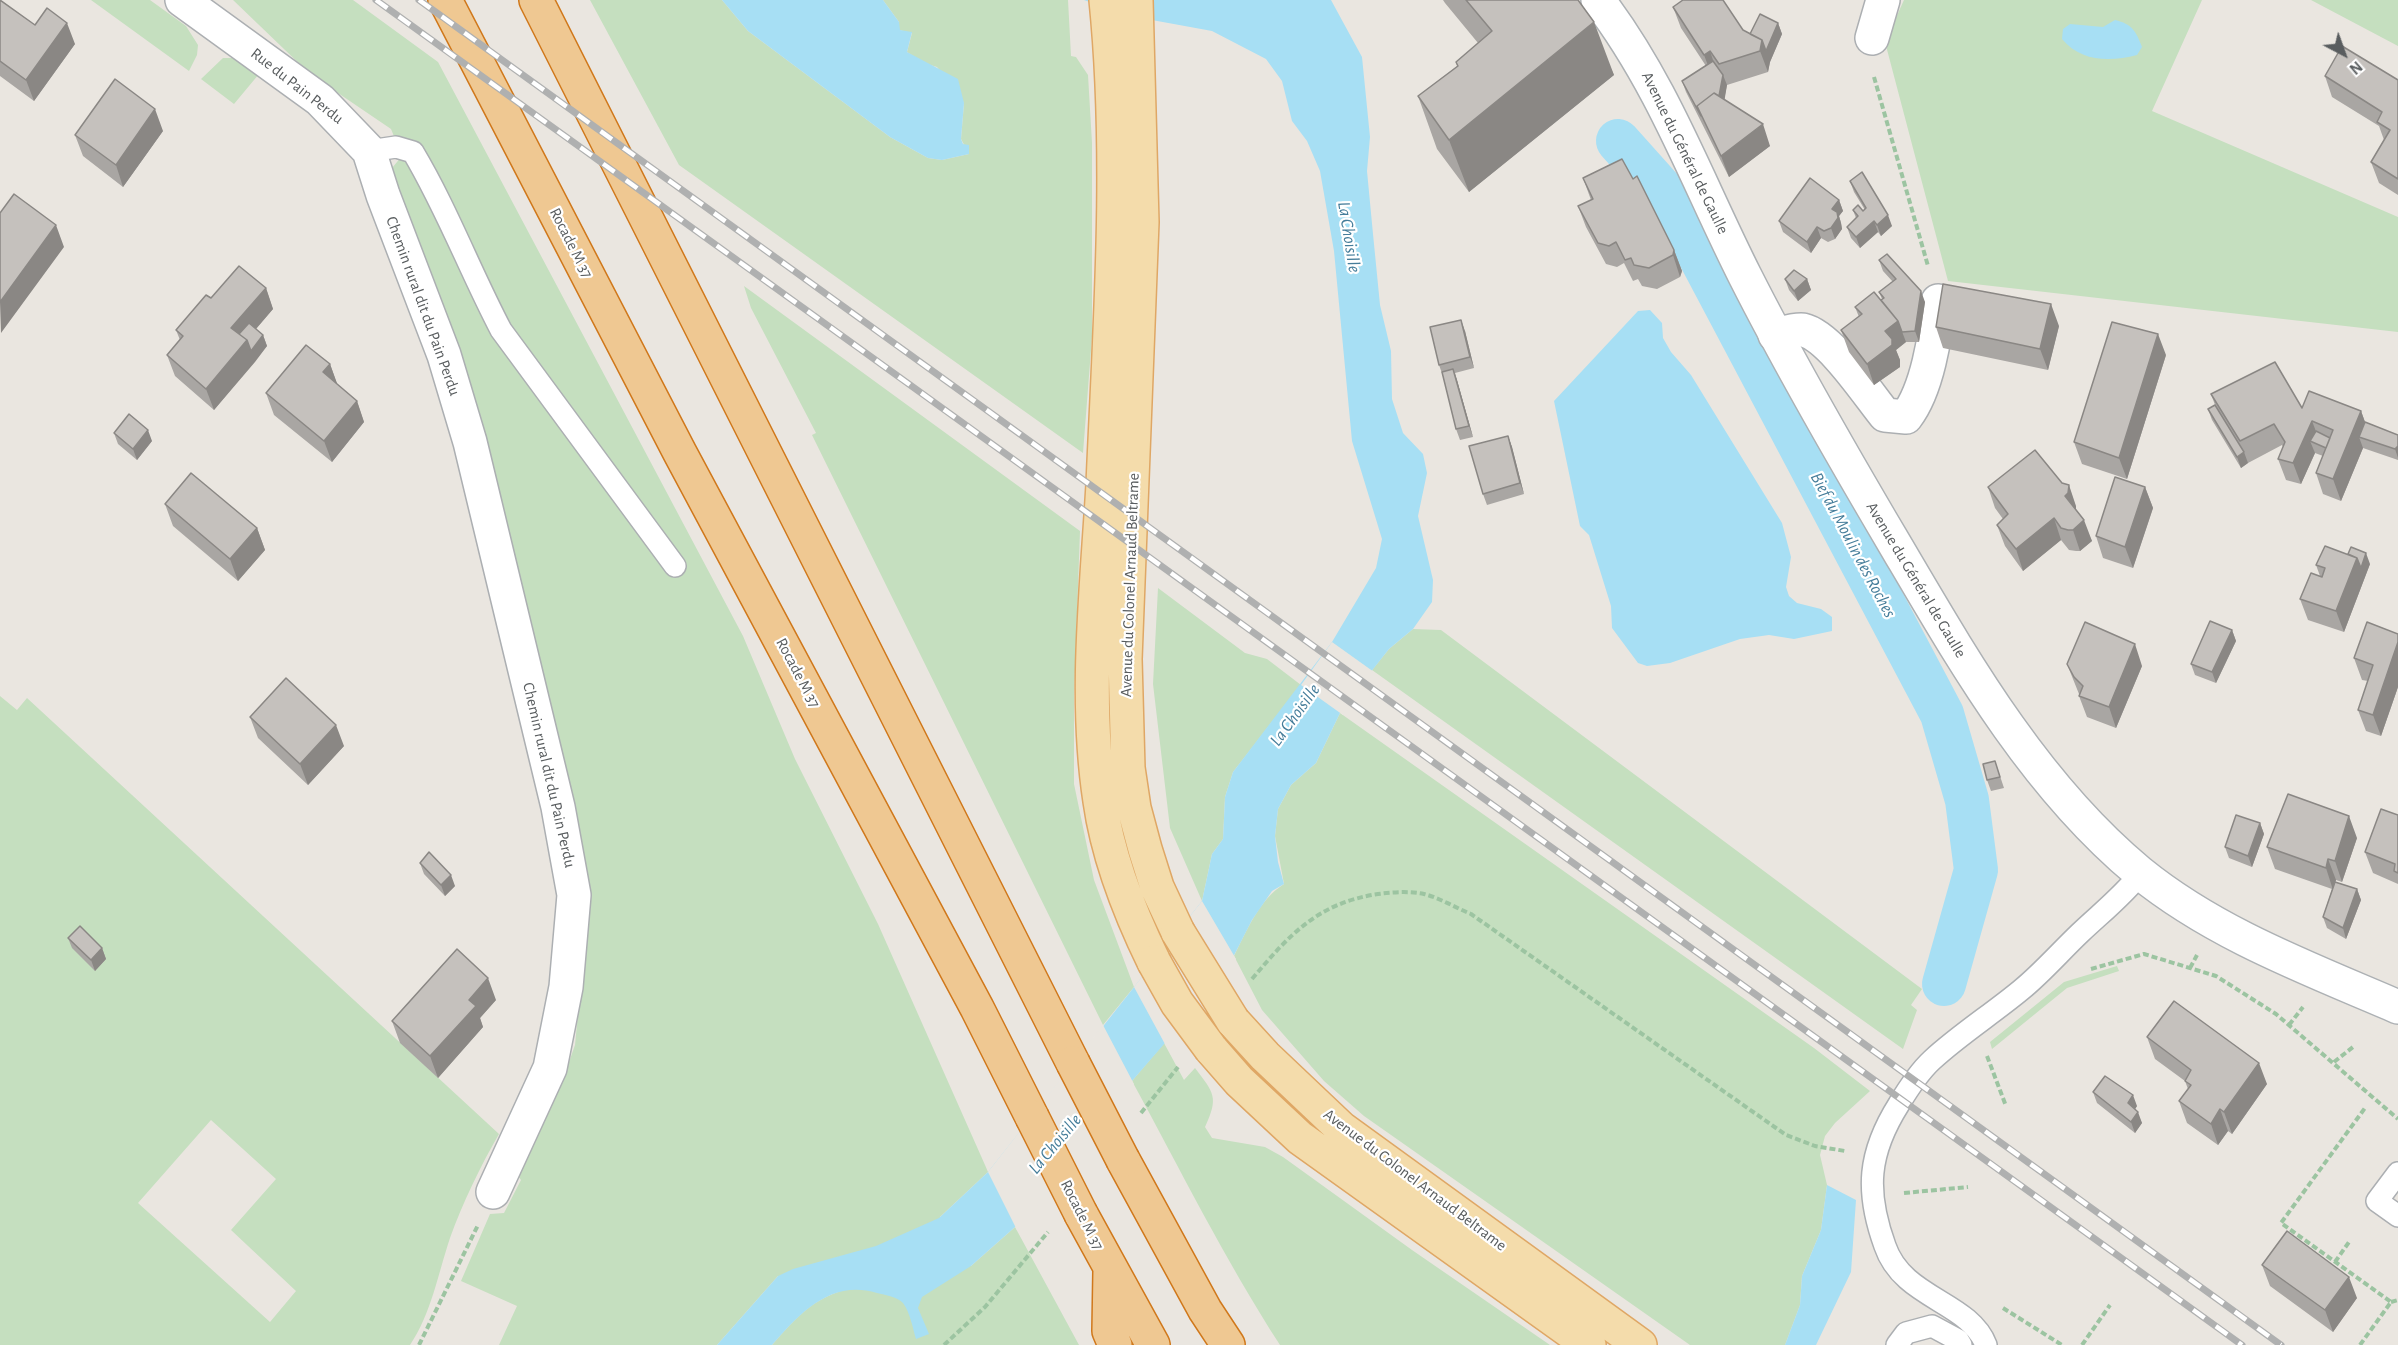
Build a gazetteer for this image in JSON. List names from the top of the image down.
{
  "streets": {
    "highway": ["Rocade M 37"],
    "main road": ["Avenue du Colonel Arnaud Beltrame"],
    "street": ["Rue du Pain Perdu", "Avenue du Général de Gaulle", "Chemin rural dit du Pain Perdu"]
  },
  "crossings": [
    ["Rue du Pain Perdu", "Chemin rural dit du Pain Perdu"]
  ],
  "water": ["La Choisille", "Bief du Moulin des Roches"],
  "north": "bottom right"
}
